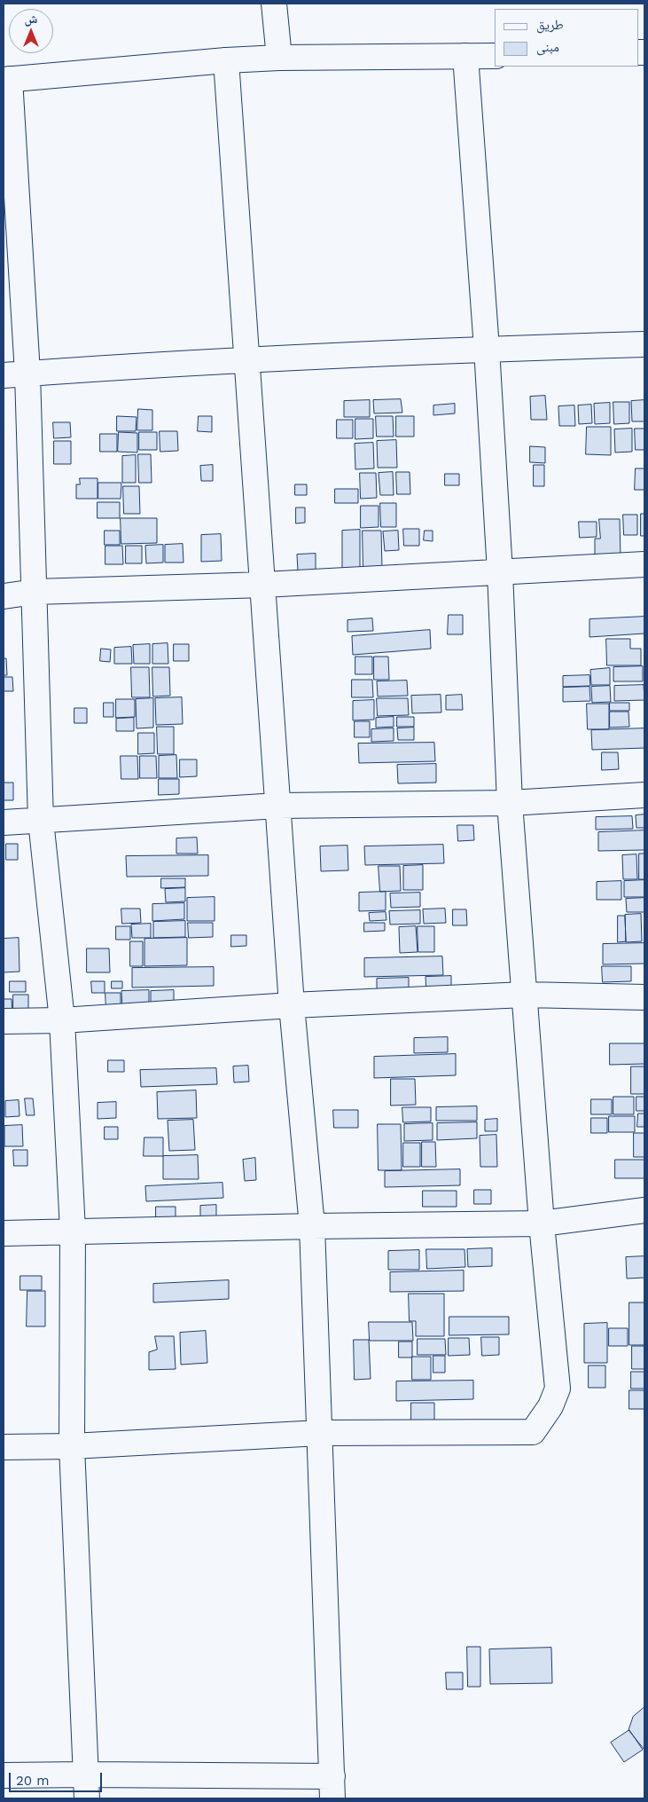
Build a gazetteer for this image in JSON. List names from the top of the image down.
{
  "legend": ["طريق", "مبنى"],
  "scale_bar": "20 m",
  "north": "top"
}
